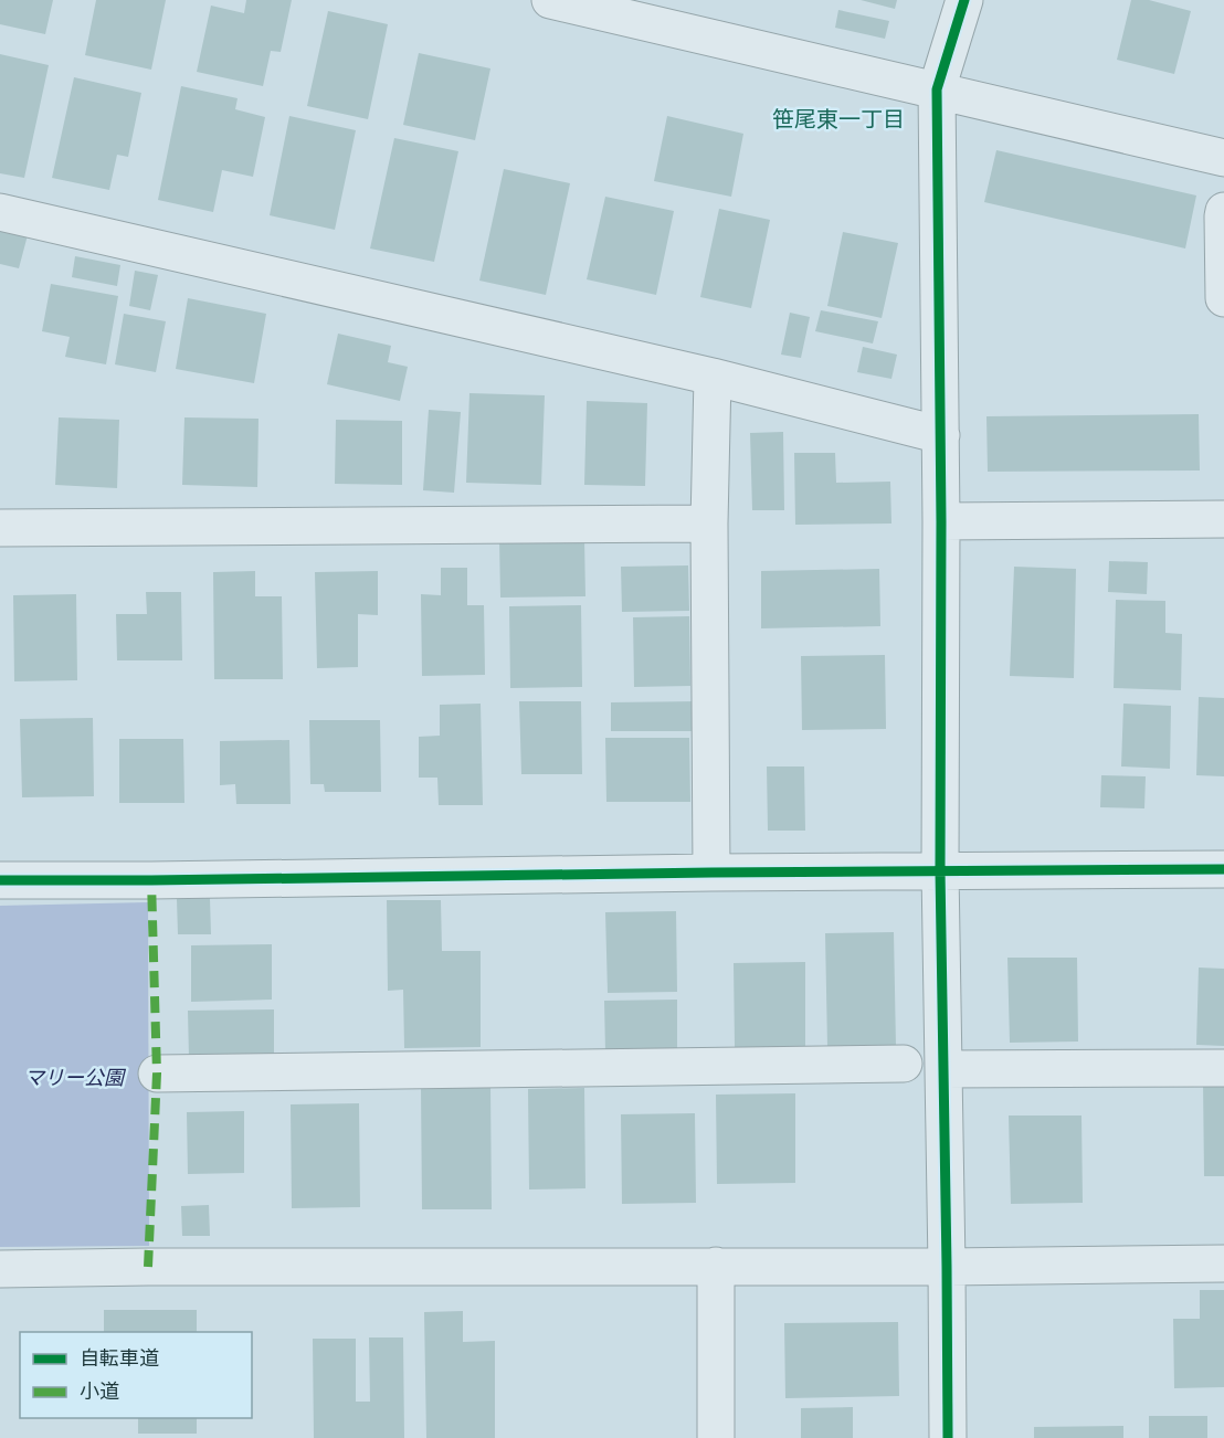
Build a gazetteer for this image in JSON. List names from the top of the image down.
{
  "districts": ["笹尾東一丁目"],
  "parks": ["マリー公園"],
  "legend": ["自転車道", "小道"]
}
